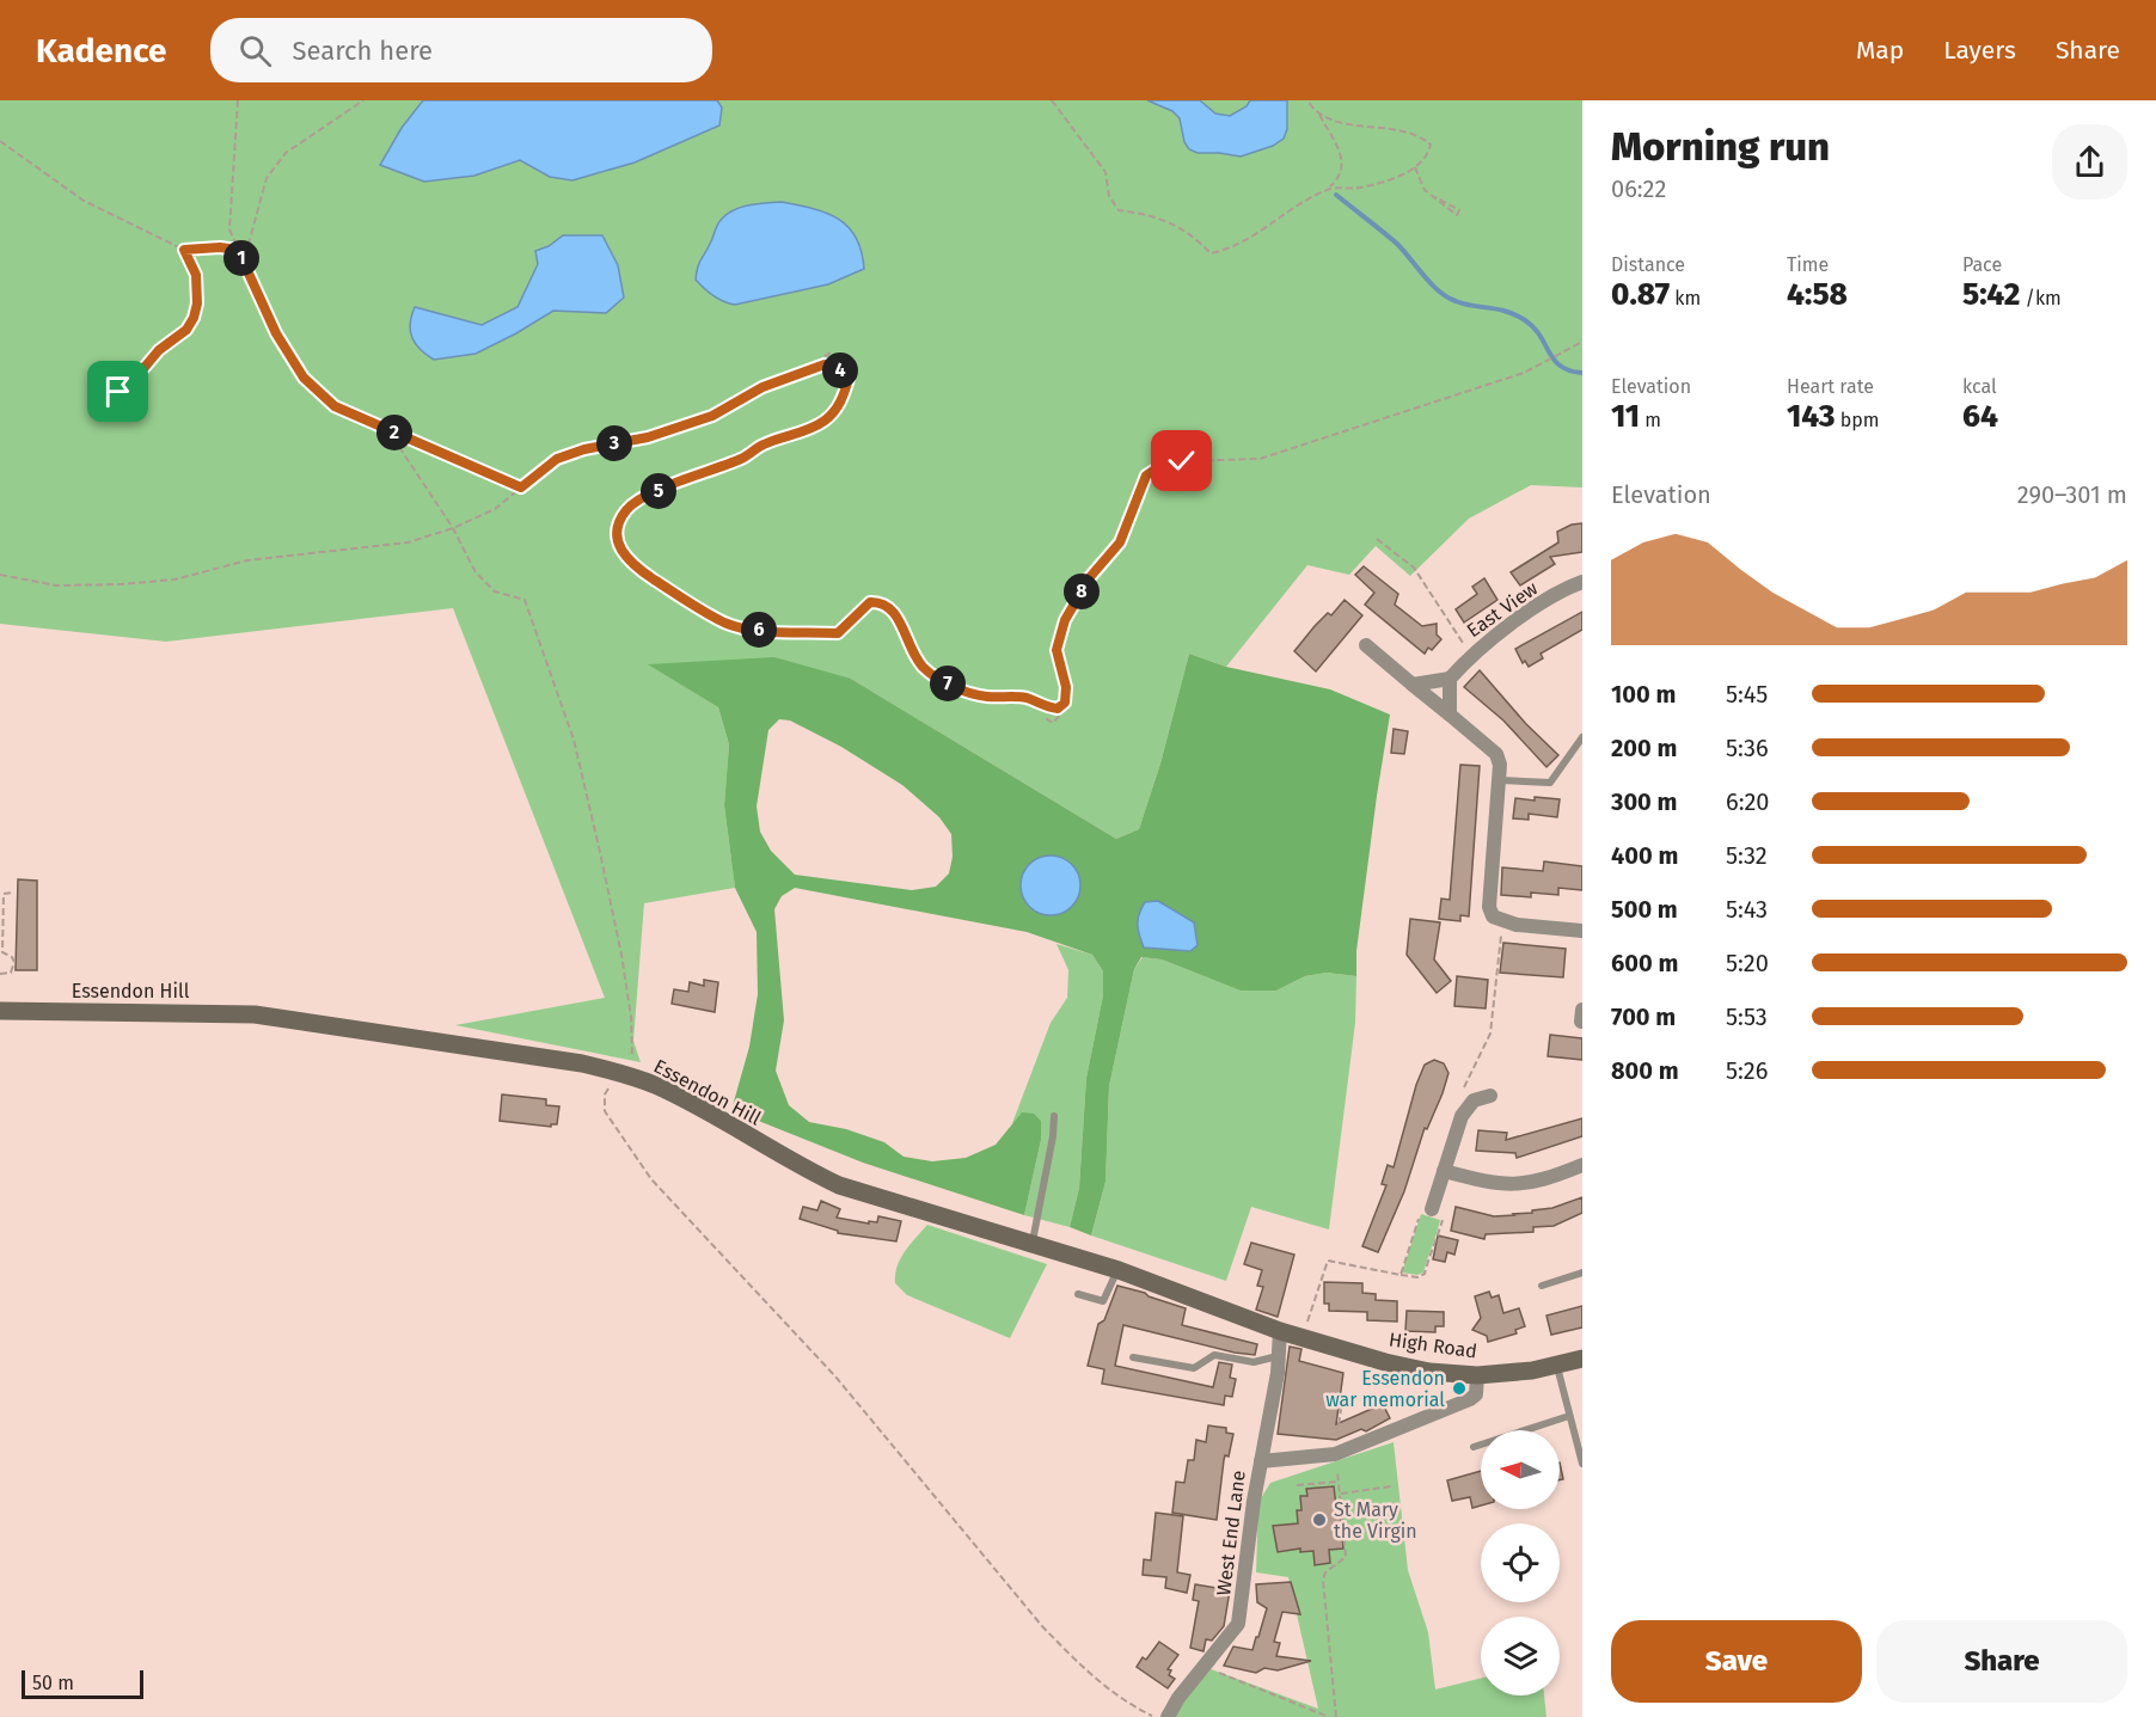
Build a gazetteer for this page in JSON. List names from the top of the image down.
{
  "streets": {
    "main road": ["Essendon Hill", "High Road"],
    "street": ["East View", "West End Lane"]
  },
  "crossings": [
    ["Essendon Hill", "High Road"],
    ["Essendon Hill", "West End Lane"],
    ["High Road", "West End Lane"]
  ],
  "places": ["Essendon war memorial", "St Mary the Virgin"],
  "scale_bar": "50 m",
  "north": "left",
  "page": {
    "header": "Kadence",
    "search": "Search here",
    "nav": ["Map", "Layers", "Share"],
    "heading": ["Morning run", "06:22"],
    "stats": [
      ["Distance", "0.87 km"],
      ["Time", "4:58"],
      ["Pace", "5:42 /km"],
      ["Elevation", "11 m"],
      ["Heart rate", "143 bpm"],
      ["kcal", "64"]
    ],
    "pins": [
      "1",
      "4",
      "2",
      "3",
      "5",
      "8",
      "6",
      "7"
    ],
    "chart": ["Elevation", "290–301 m"],
    "list": [
      {
        "name": "100 m",
        "note": "5:45"
      },
      {
        "name": "200 m",
        "note": "5:36"
      },
      {
        "name": "300 m",
        "note": "6:20"
      },
      {
        "name": "400 m",
        "note": "5:32"
      },
      {
        "name": "500 m",
        "note": "5:43"
      },
      {
        "name": "600 m",
        "note": "5:20"
      },
      {
        "name": "700 m",
        "note": "5:53"
      },
      {
        "name": "800 m",
        "note": "5:26"
      }
    ],
    "buttons": ["Save", "Share"],
    "scale": "50 m"
  }
}
